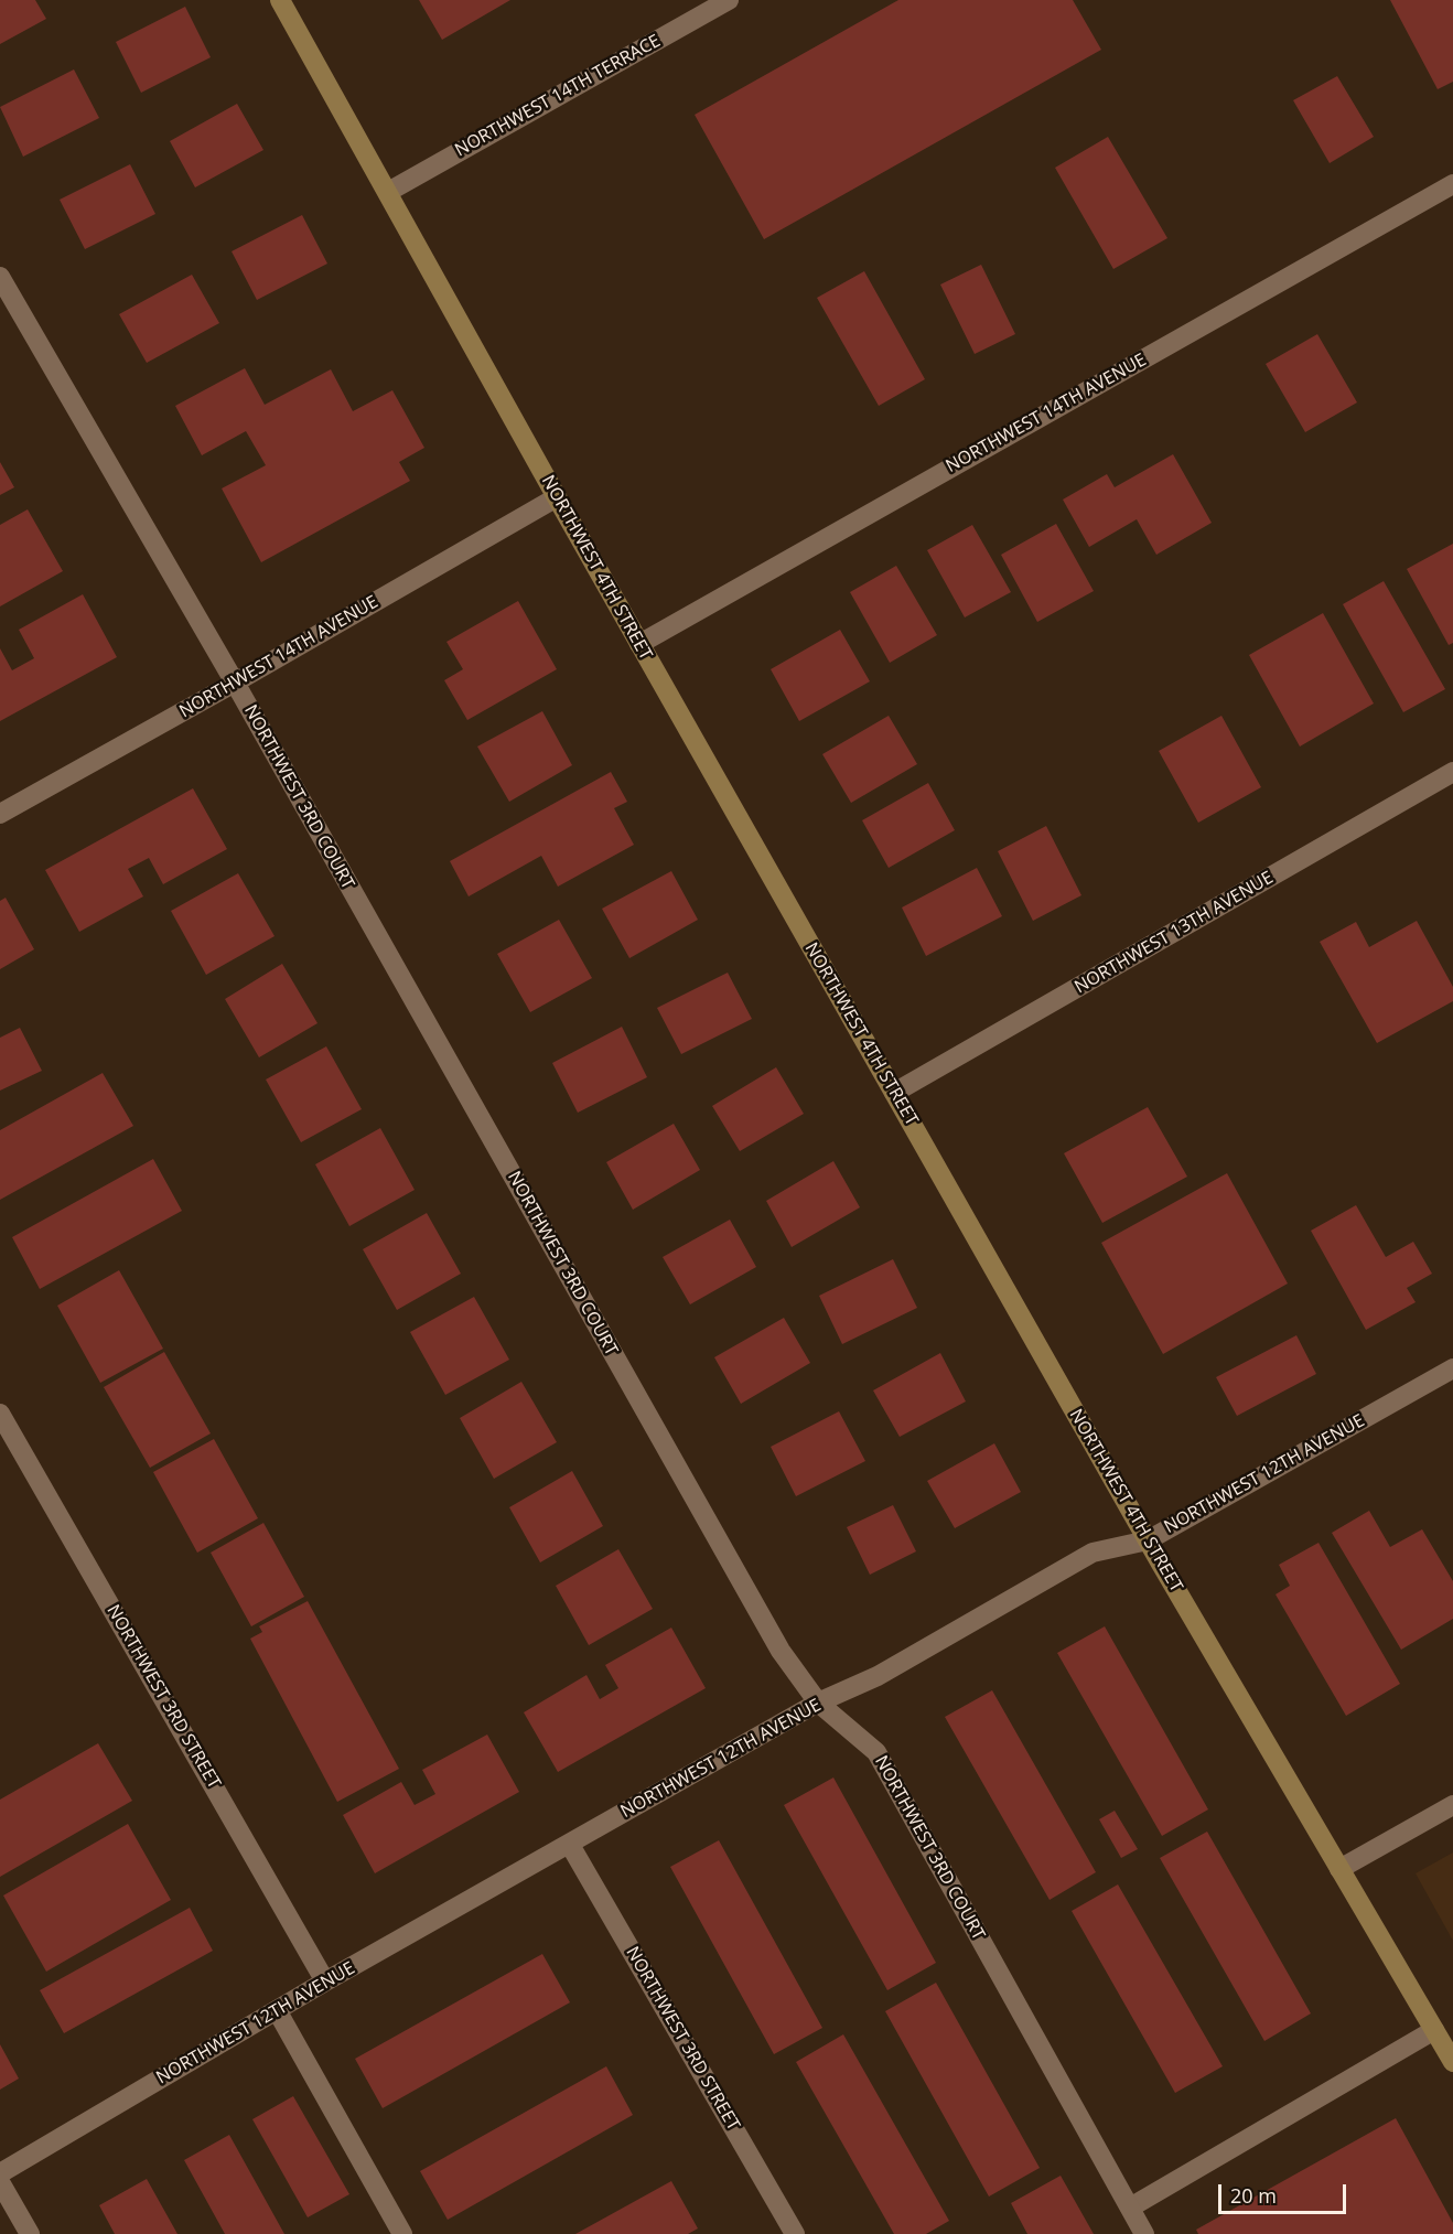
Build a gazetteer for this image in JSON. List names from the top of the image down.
{
  "streets": {
    "street": [
      "NORTHWEST 14TH TERRACE",
      "NORTHWEST 14TH AVENUE",
      "NORTHWEST 4TH STREET",
      "NORTHWEST 3RD COURT",
      "NORTHWEST 13TH AVENUE",
      "NORTHWEST 12TH AVENUE",
      "NORTHWEST 3RD STREET"
    ]
  },
  "crossings": [
    ["NORTHWEST 14TH TERRACE", "NORTHWEST 4TH STREET"],
    ["NORTHWEST 14TH AVENUE", "NORTHWEST 4TH STREET"],
    ["NORTHWEST 14TH AVENUE", "NORTHWEST 3RD COURT"],
    ["NORTHWEST 4TH STREET", "NORTHWEST 13TH AVENUE"],
    ["NORTHWEST 4TH STREET", "NORTHWEST 12TH AVENUE"],
    ["NORTHWEST 3RD COURT", "NORTHWEST 12TH AVENUE"],
    ["NORTHWEST 12TH AVENUE", "NORTHWEST 3RD STREET"]
  ],
  "scale_bar": "20 m"
}
